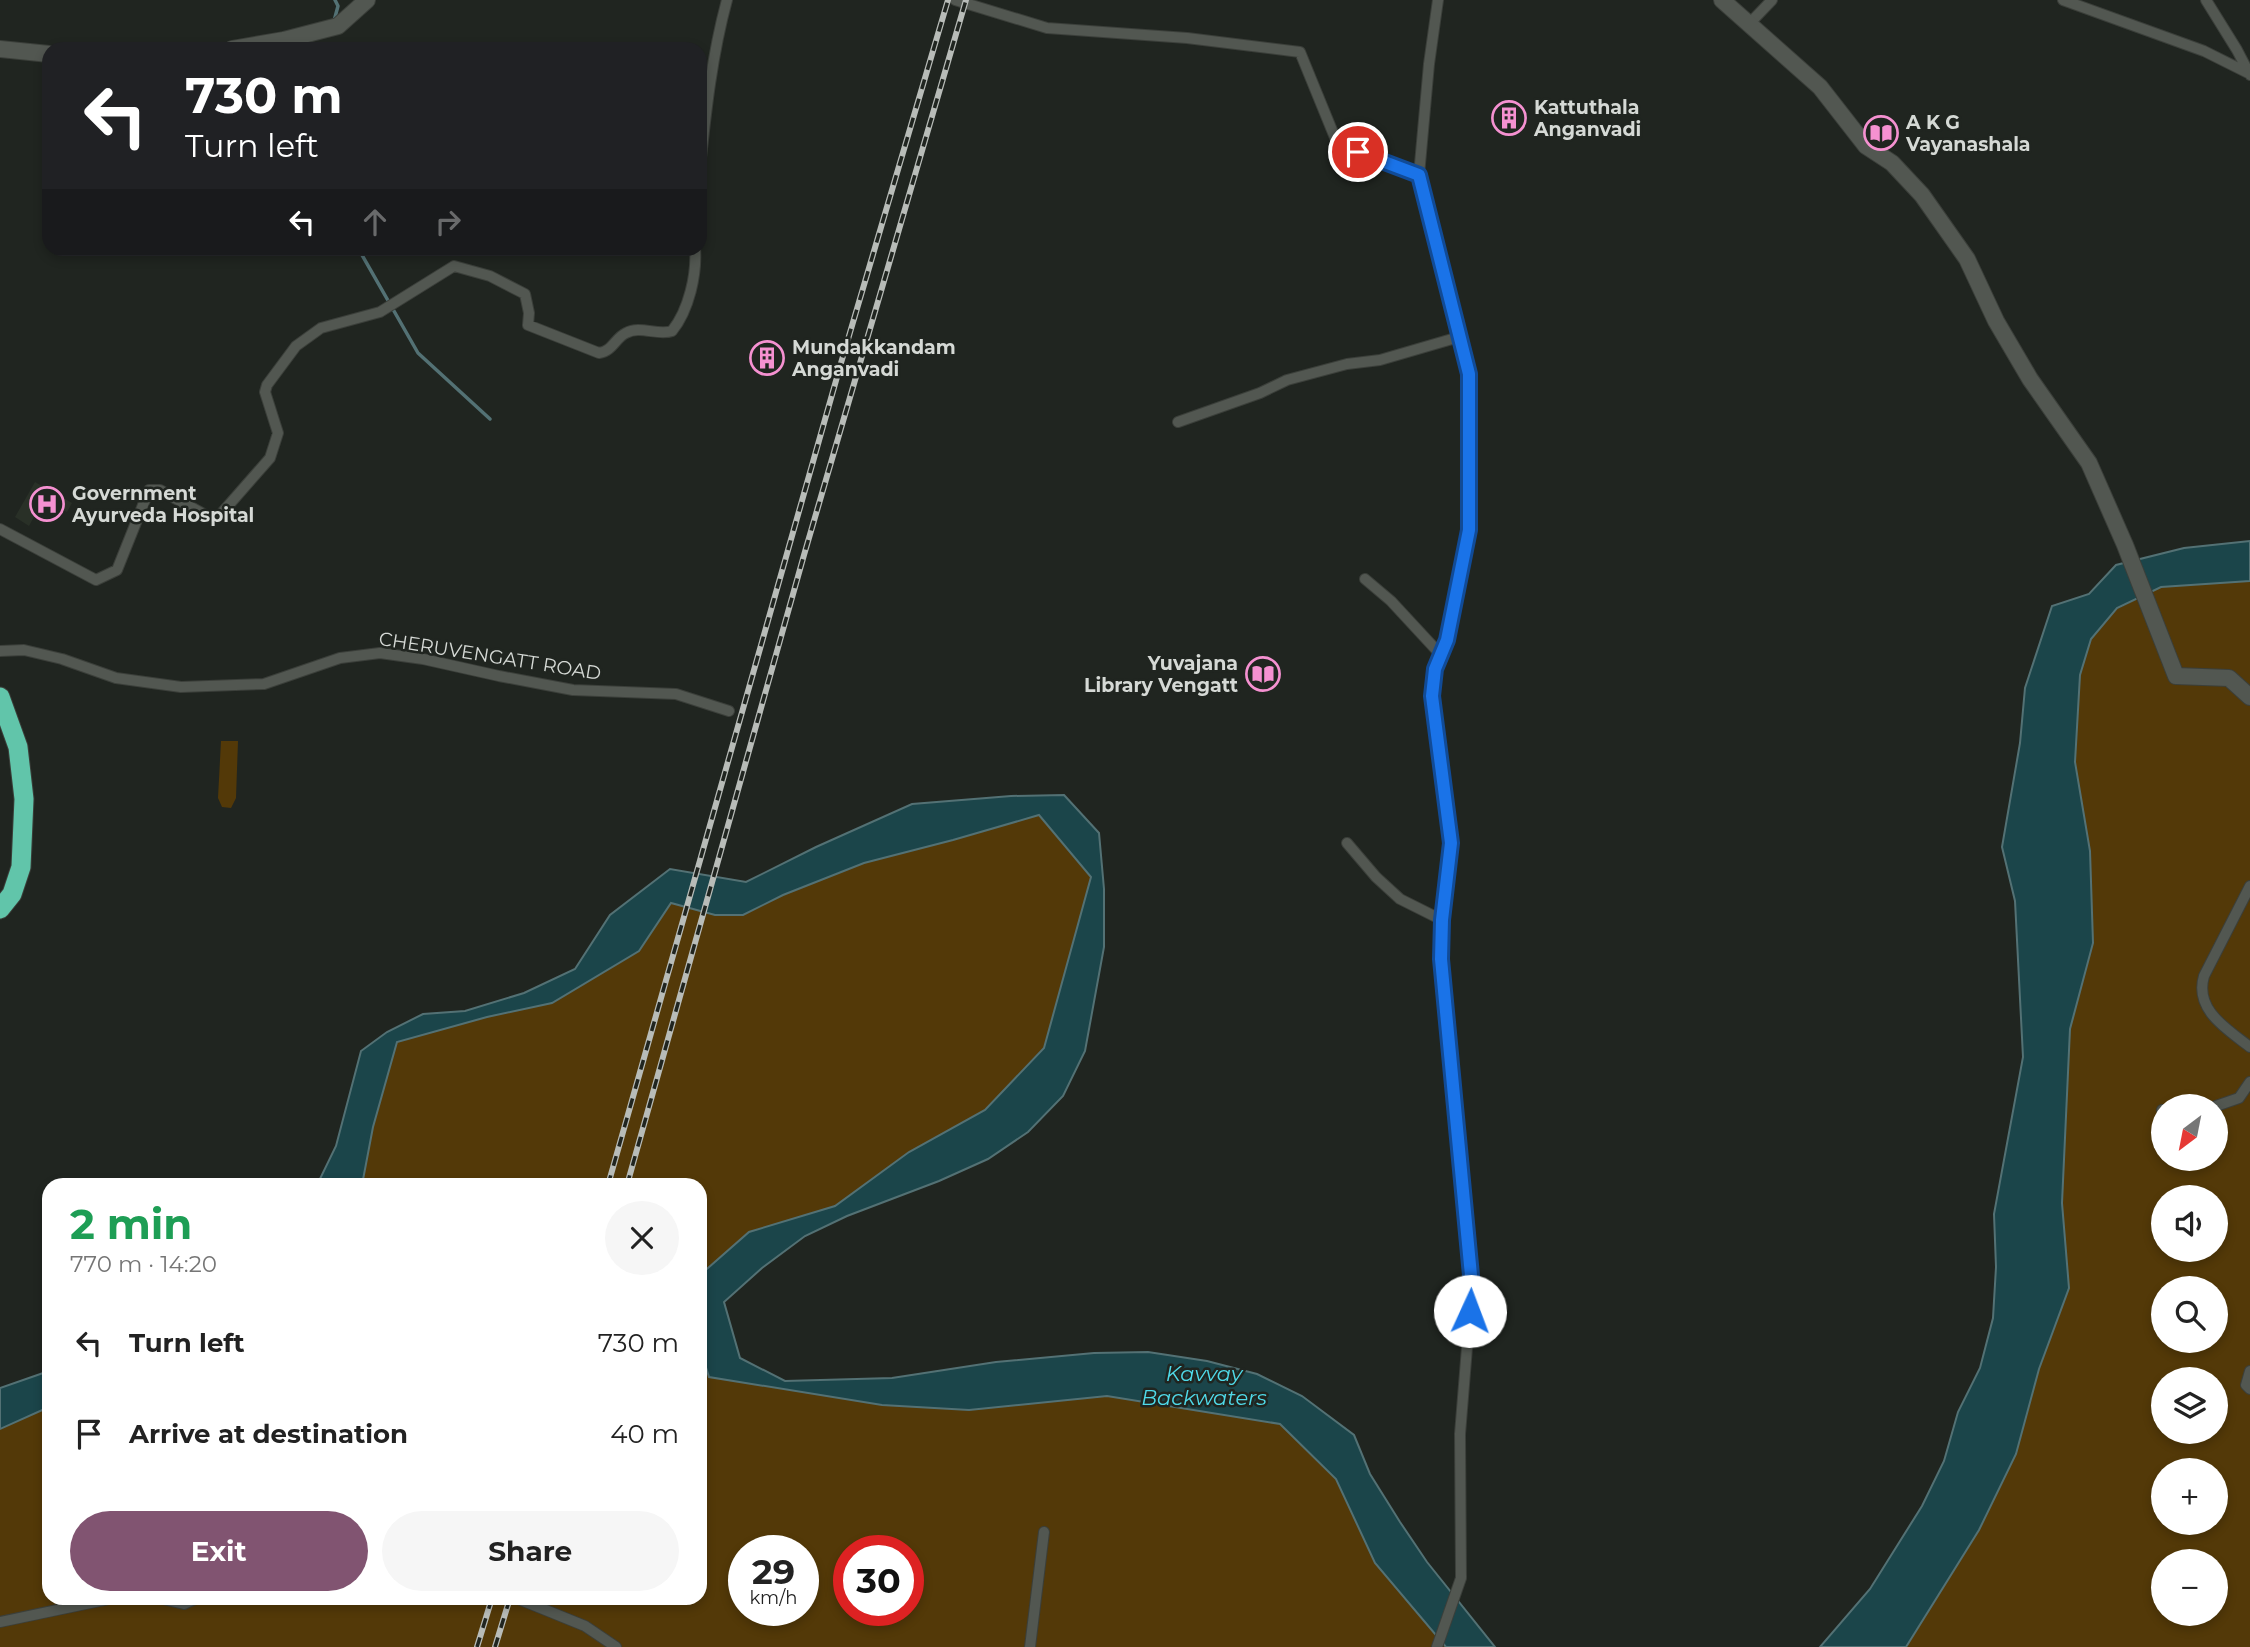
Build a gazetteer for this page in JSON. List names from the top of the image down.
{
  "streets": {
    "street": ["CHERUVENGATT ROAD"]
  },
  "water": ["Kavvay Backwaters"],
  "places": {
    "building": ["Kattuthala Anganvadi", "Mundakkandam Anganvadi"],
    "library": ["A K G Vayanashala", "Yuvajana Library Vengatt"],
    "hospital": ["Government Ayurveda Hospital"]
  },
  "north": "bottom left",
  "page": {
    "turn": ["730 m", "Turn left"],
    "map_buttons": ["+", "−"],
    "heading": ["2 min", "770 m · 14:20"],
    "list": [
      {
        "name": "Turn left",
        "value": "730 m"
      },
      {
        "name": "Arrive at destination",
        "value": "40 m"
      }
    ],
    "buttons": ["Exit", "Share"],
    "speed": "29 km/h",
    "limit": "30"
  }
}
